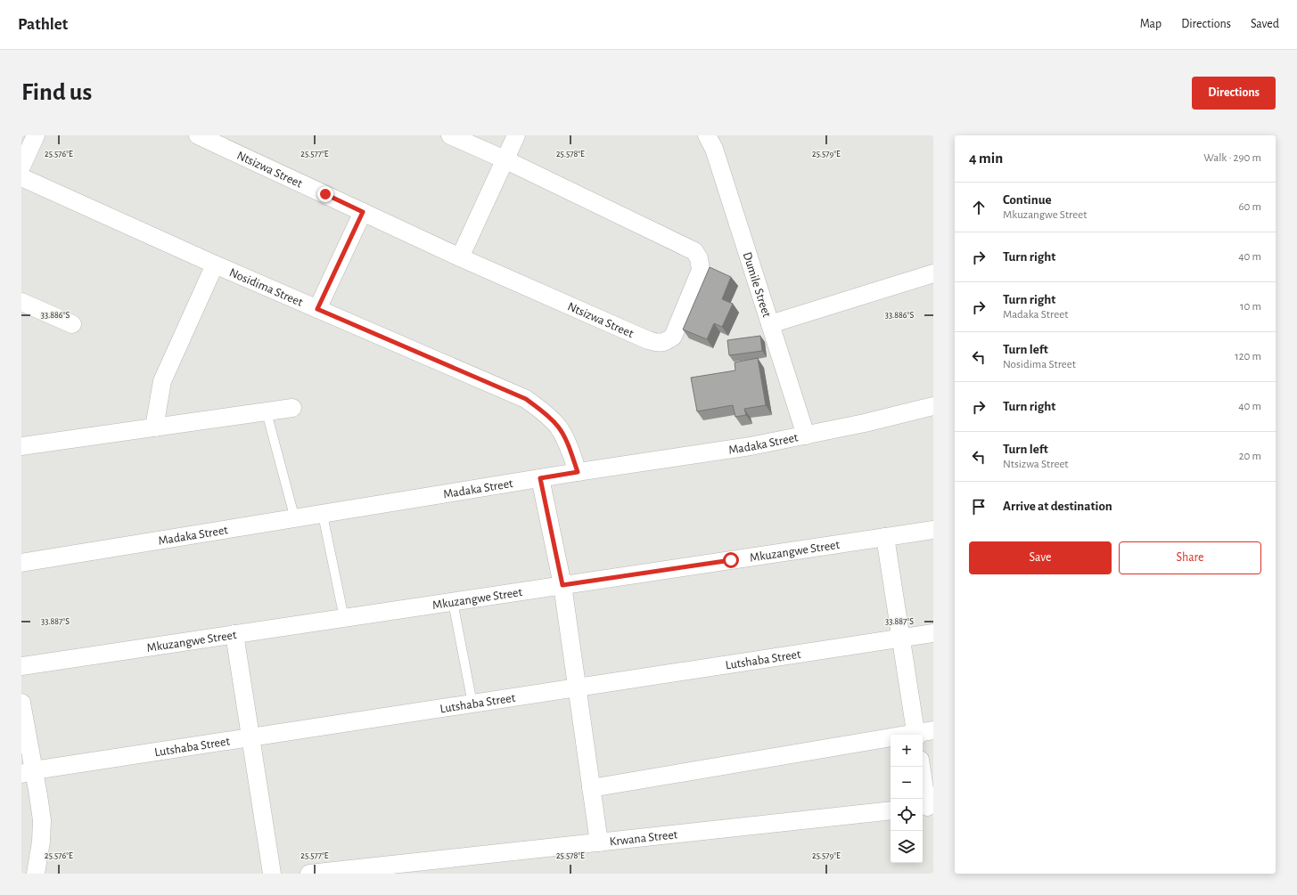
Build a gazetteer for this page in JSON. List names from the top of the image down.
{
  "streets": {
    "street": [
      "Ntsizwa Street",
      "Dumile Street",
      "Nosidima Street",
      "Madaka Street",
      "Mkuzangwe Street",
      "Lutshaba Street",
      "Krwana Street"
    ]
  },
  "crossings": [
    ["Dumile Street", "Madaka Street"],
    ["Nosidima Street", "Madaka Street"]
  ],
  "page": {
    "header": "Pathlet",
    "nav": ["Map", "Directions", "Saved"],
    "buttons": [
      "Directions",
      ["Save", "Share"]
    ],
    "title": "Find us",
    "heading": ["4 min", "Walk · 290 m"],
    "list": [
      ["Continue", "Mkuzangwe Street", "60 m"],
      ["Turn right", "40 m"],
      ["Turn right", "Madaka Street", "10 m"],
      ["Turn left", "Nosidima Street", "120 m"],
      ["Turn right", "40 m"],
      ["Turn left", "Ntsizwa Street", "20 m"],
      "Arrive at destination"
    ],
    "map_buttons": ["+", "−"]
  },
  "coordinates": [
    "25.576°E",
    "25.577°E",
    "25.578°E",
    "25.579°E",
    "33.886°S",
    "33.887°S"
  ]
}
